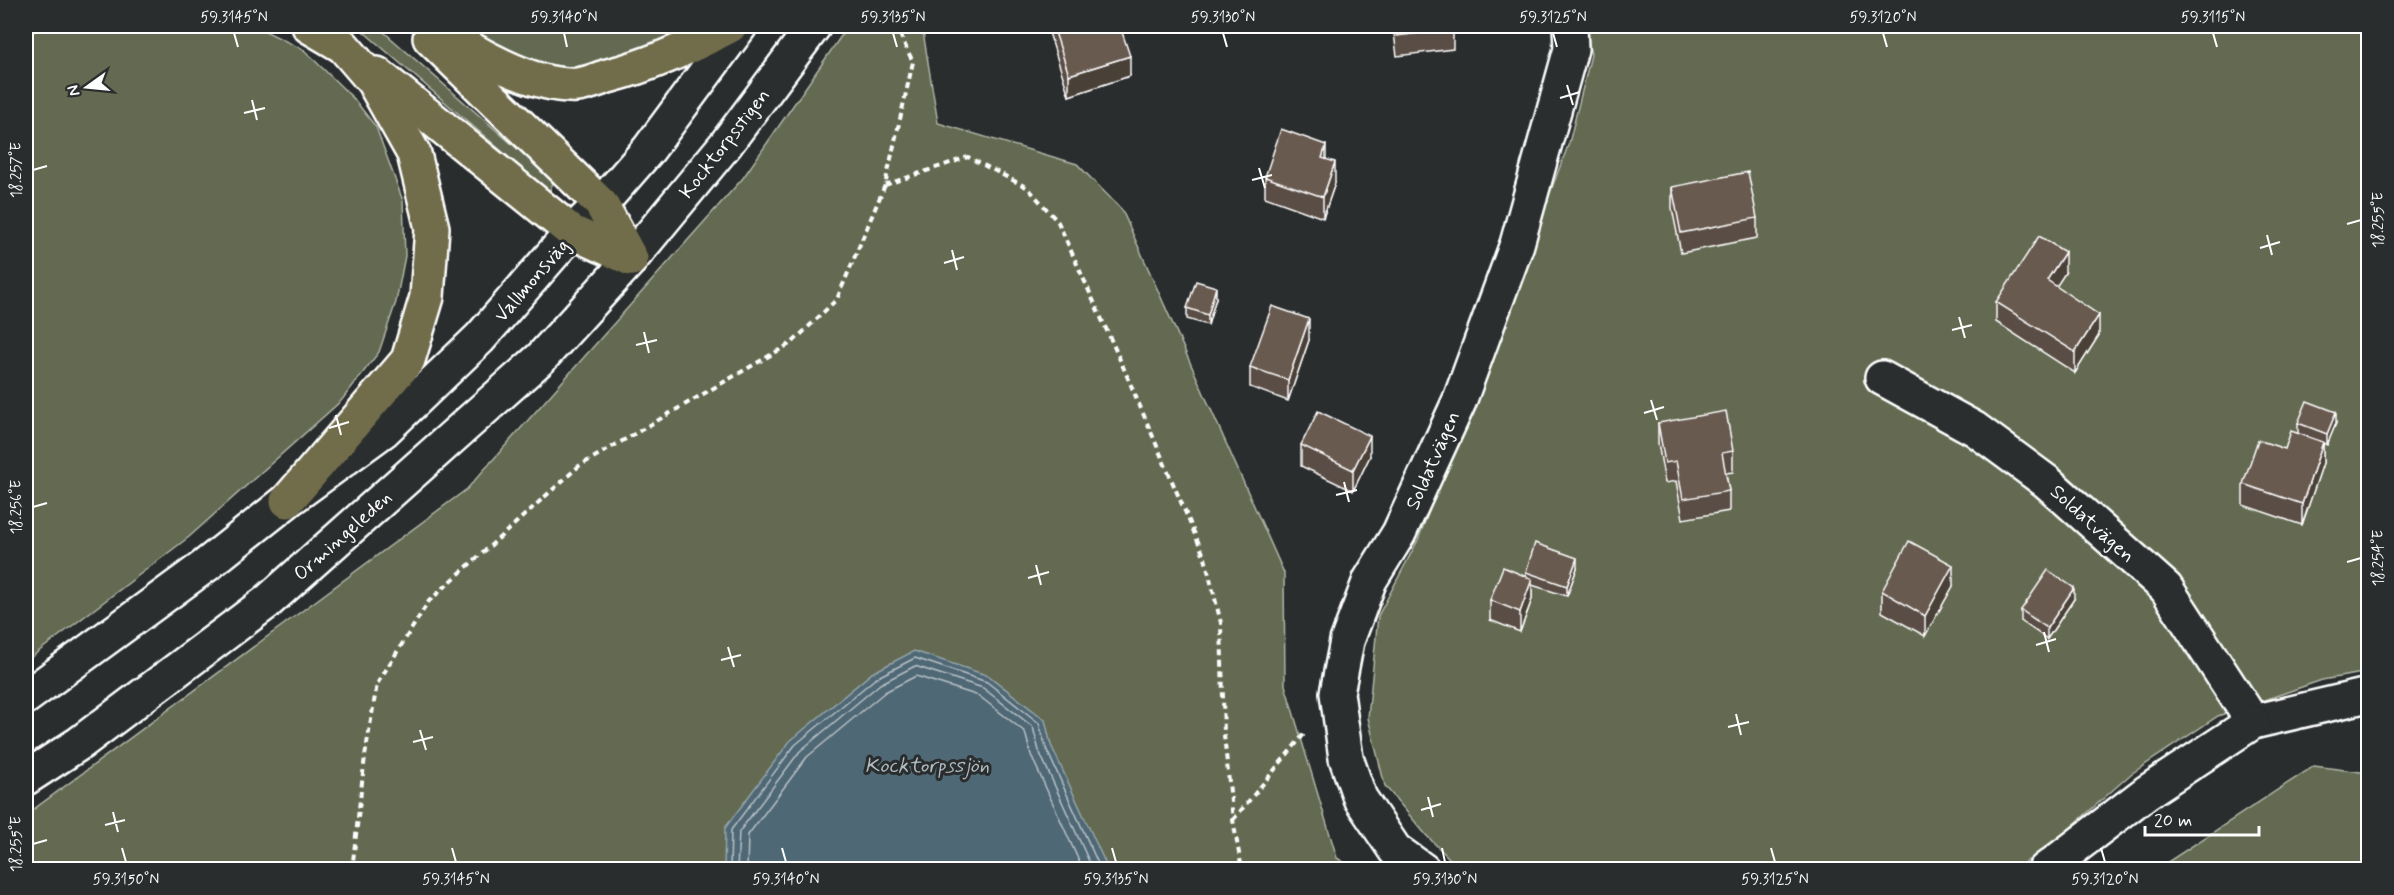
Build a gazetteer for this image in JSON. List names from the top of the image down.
{
  "streets": {
    "main road": [
      "Kocktorpsstigen",
      "Vallmonsväg",
      "Soldatvägen",
      "Ormingeleden"
    ]
  },
  "crossings": [
    ["Kocktorpsstigen", "Ormingeleden"]
  ],
  "water": ["Kocktorpssjön"],
  "scale_bar": "20 m",
  "north": "left",
  "coordinates": [
    "59.3145°N",
    "59.3140°N",
    "59.3135°N",
    "59.3130°N",
    "59.3125°N",
    "59.3120°N",
    "59.3115°N",
    "18.257°E",
    "18.255°E",
    "18.256°E",
    "18.254°E",
    "59.3150°N"
  ]
}
